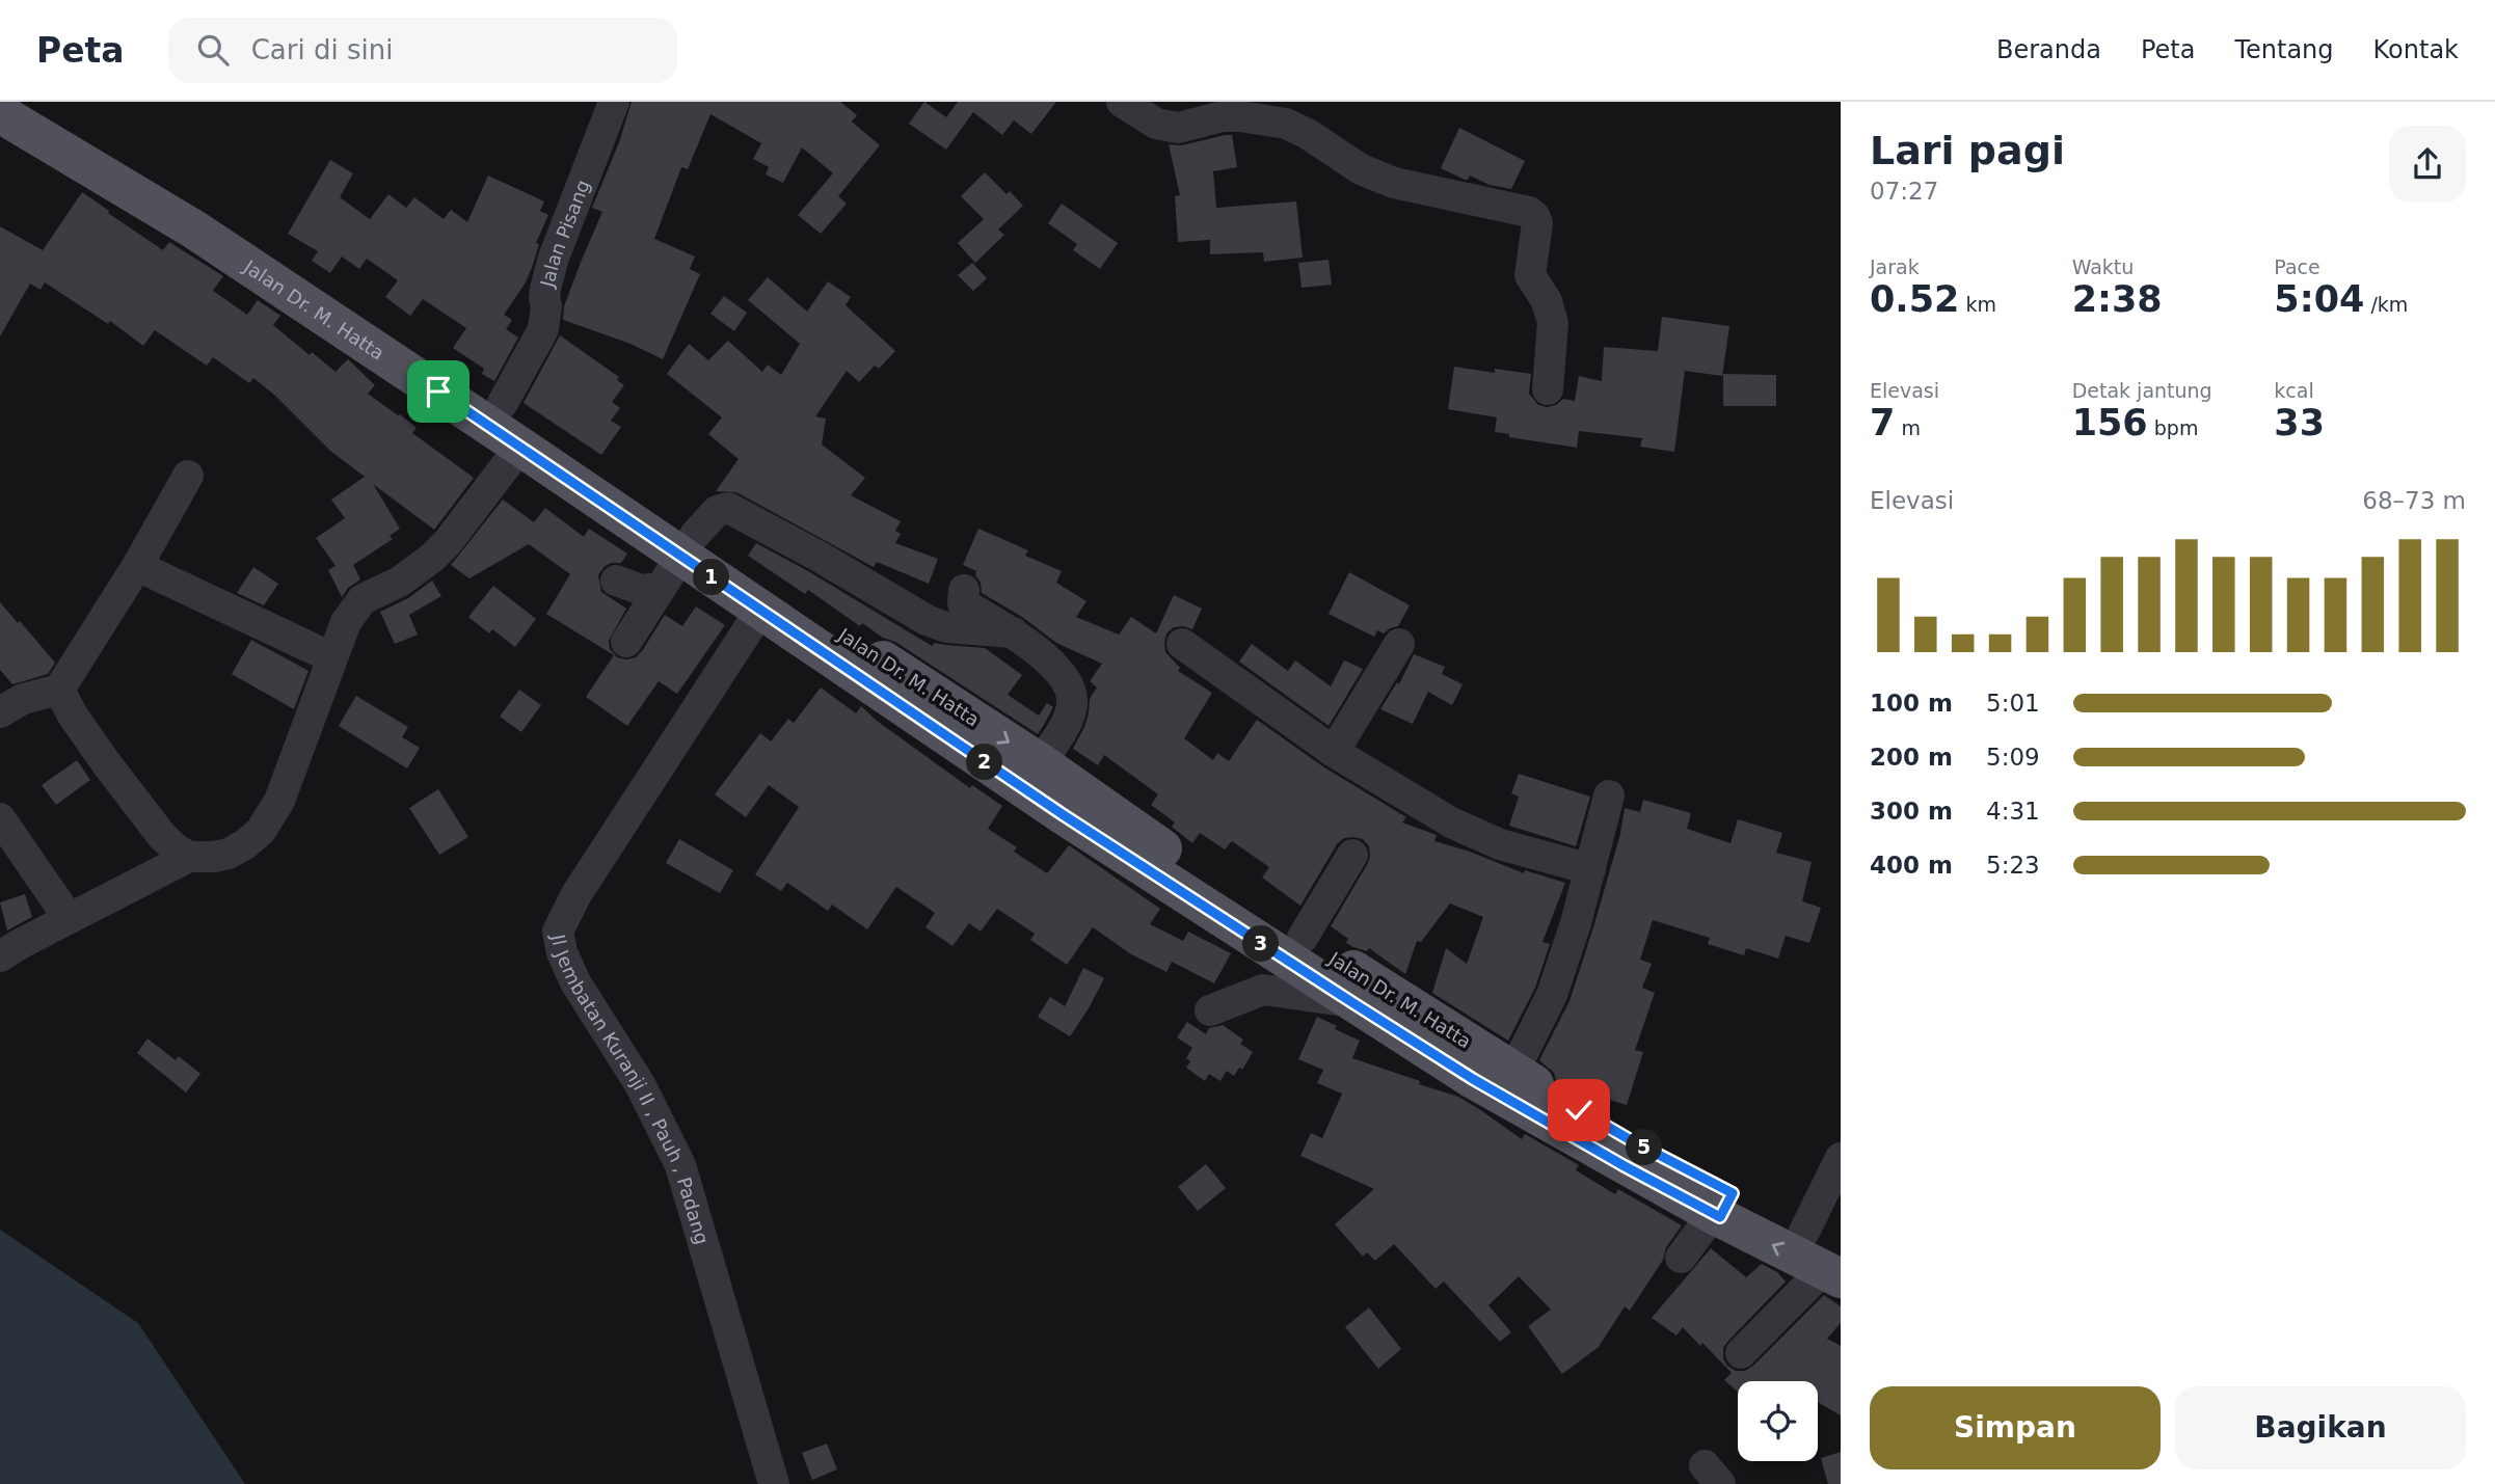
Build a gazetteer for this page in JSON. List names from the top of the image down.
{
  "streets": {
    "main road": ["Jalan Dr. M. Hatta"],
    "street": ["Jalan Pisang", "Jl Jembatan Kuranji II , Pauh , Padang"]
  },
  "crossings": [
    ["Jalan Pisang", "Jalan Dr. M. Hatta"],
    ["Jalan Dr. M. Hatta", "Jl Jembatan Kuranji II , Pauh , Padang"]
  ],
  "page": {
    "header": "Peta",
    "search": "Cari di sini",
    "nav": [
      "Beranda",
      "Peta",
      "Tentang",
      "Kontak"
    ],
    "heading": ["Lari pagi", "07:27"],
    "stats": [
      ["Jarak", "0.52 km"],
      ["Waktu", "2:38"],
      ["Pace", "5:04 /km"],
      ["Elevasi", "7 m"],
      ["Detak jantung", "156 bpm"],
      ["kcal", "33"]
    ],
    "chart": ["Elevasi", "68–73 m"],
    "pins": [
      "1",
      "2",
      "3",
      "5"
    ],
    "list": [
      {
        "name": "100 m",
        "note": "5:01"
      },
      {
        "name": "200 m",
        "note": "5:09"
      },
      {
        "name": "300 m",
        "note": "4:31"
      },
      {
        "name": "400 m",
        "note": "5:23"
      }
    ],
    "buttons": ["Simpan", "Bagikan"]
  }
}
